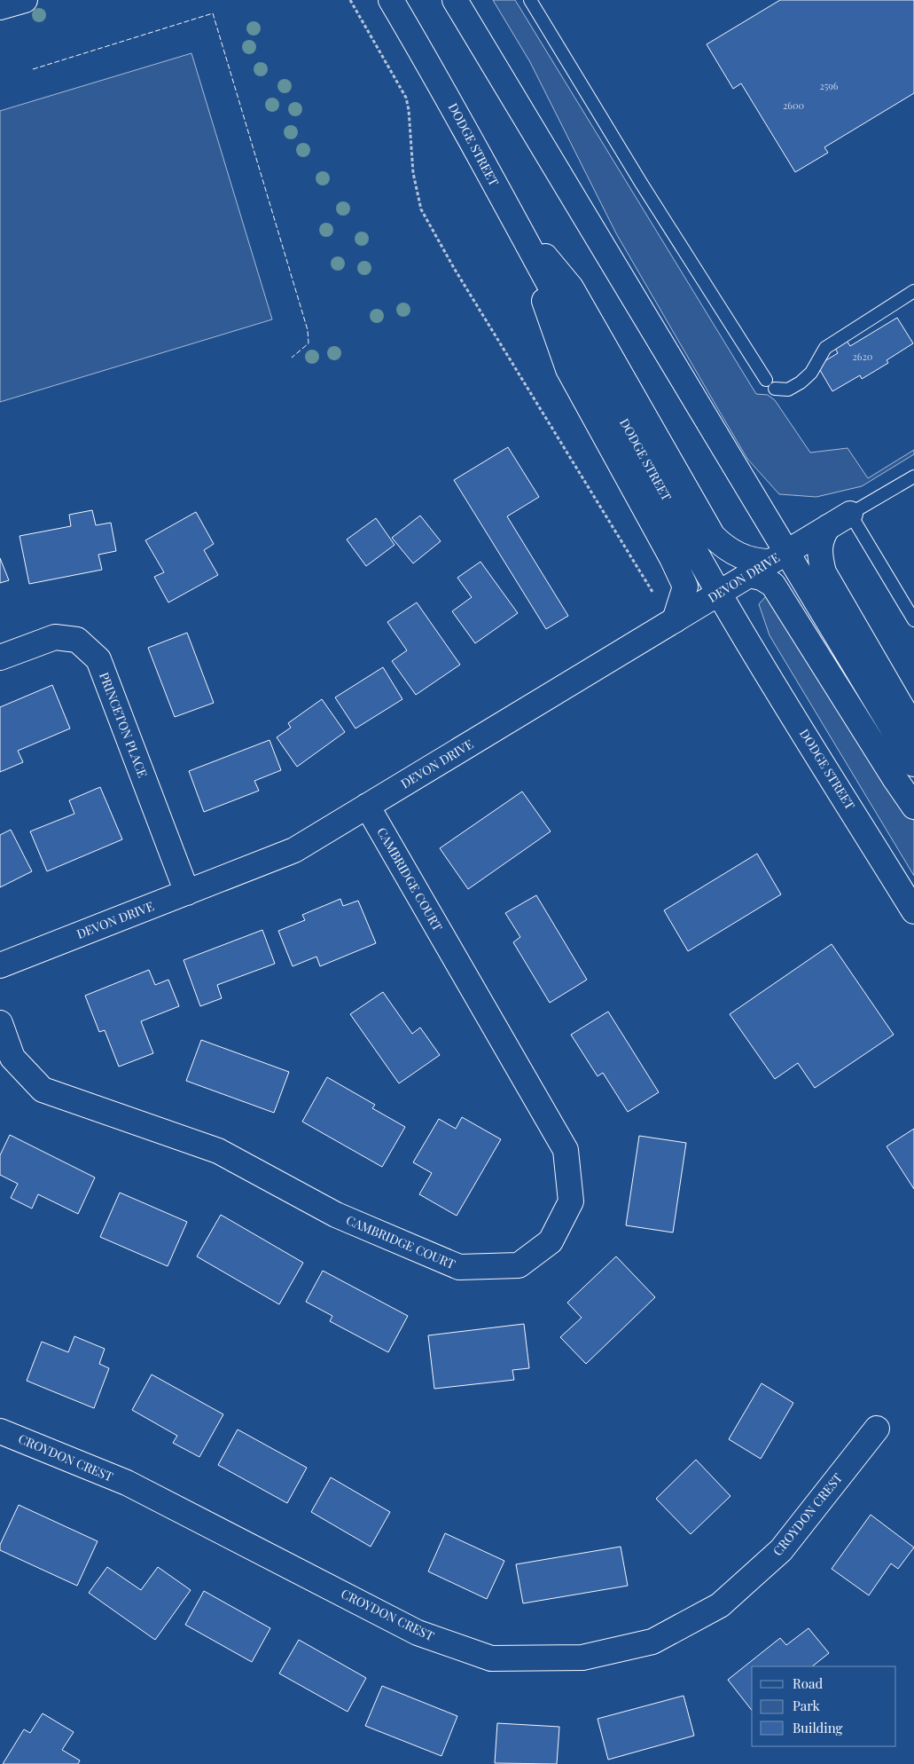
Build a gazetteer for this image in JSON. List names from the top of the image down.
{
  "streets": {
    "main road": [
      "DODGE STREET",
      "DEVON DRIVE",
      "PRINCETON PLACE",
      "CAMBRIDGE COURT",
      "CROYDON CREST"
    ]
  },
  "crossings": [
    ["DODGE STREET", "DEVON DRIVE"],
    ["DEVON DRIVE", "PRINCETON PLACE"],
    ["DEVON DRIVE", "CAMBRIDGE COURT"]
  ],
  "house_numbers": ["2596", "2600", "2620"],
  "legend": ["Road", "Park", "Building"]
}
